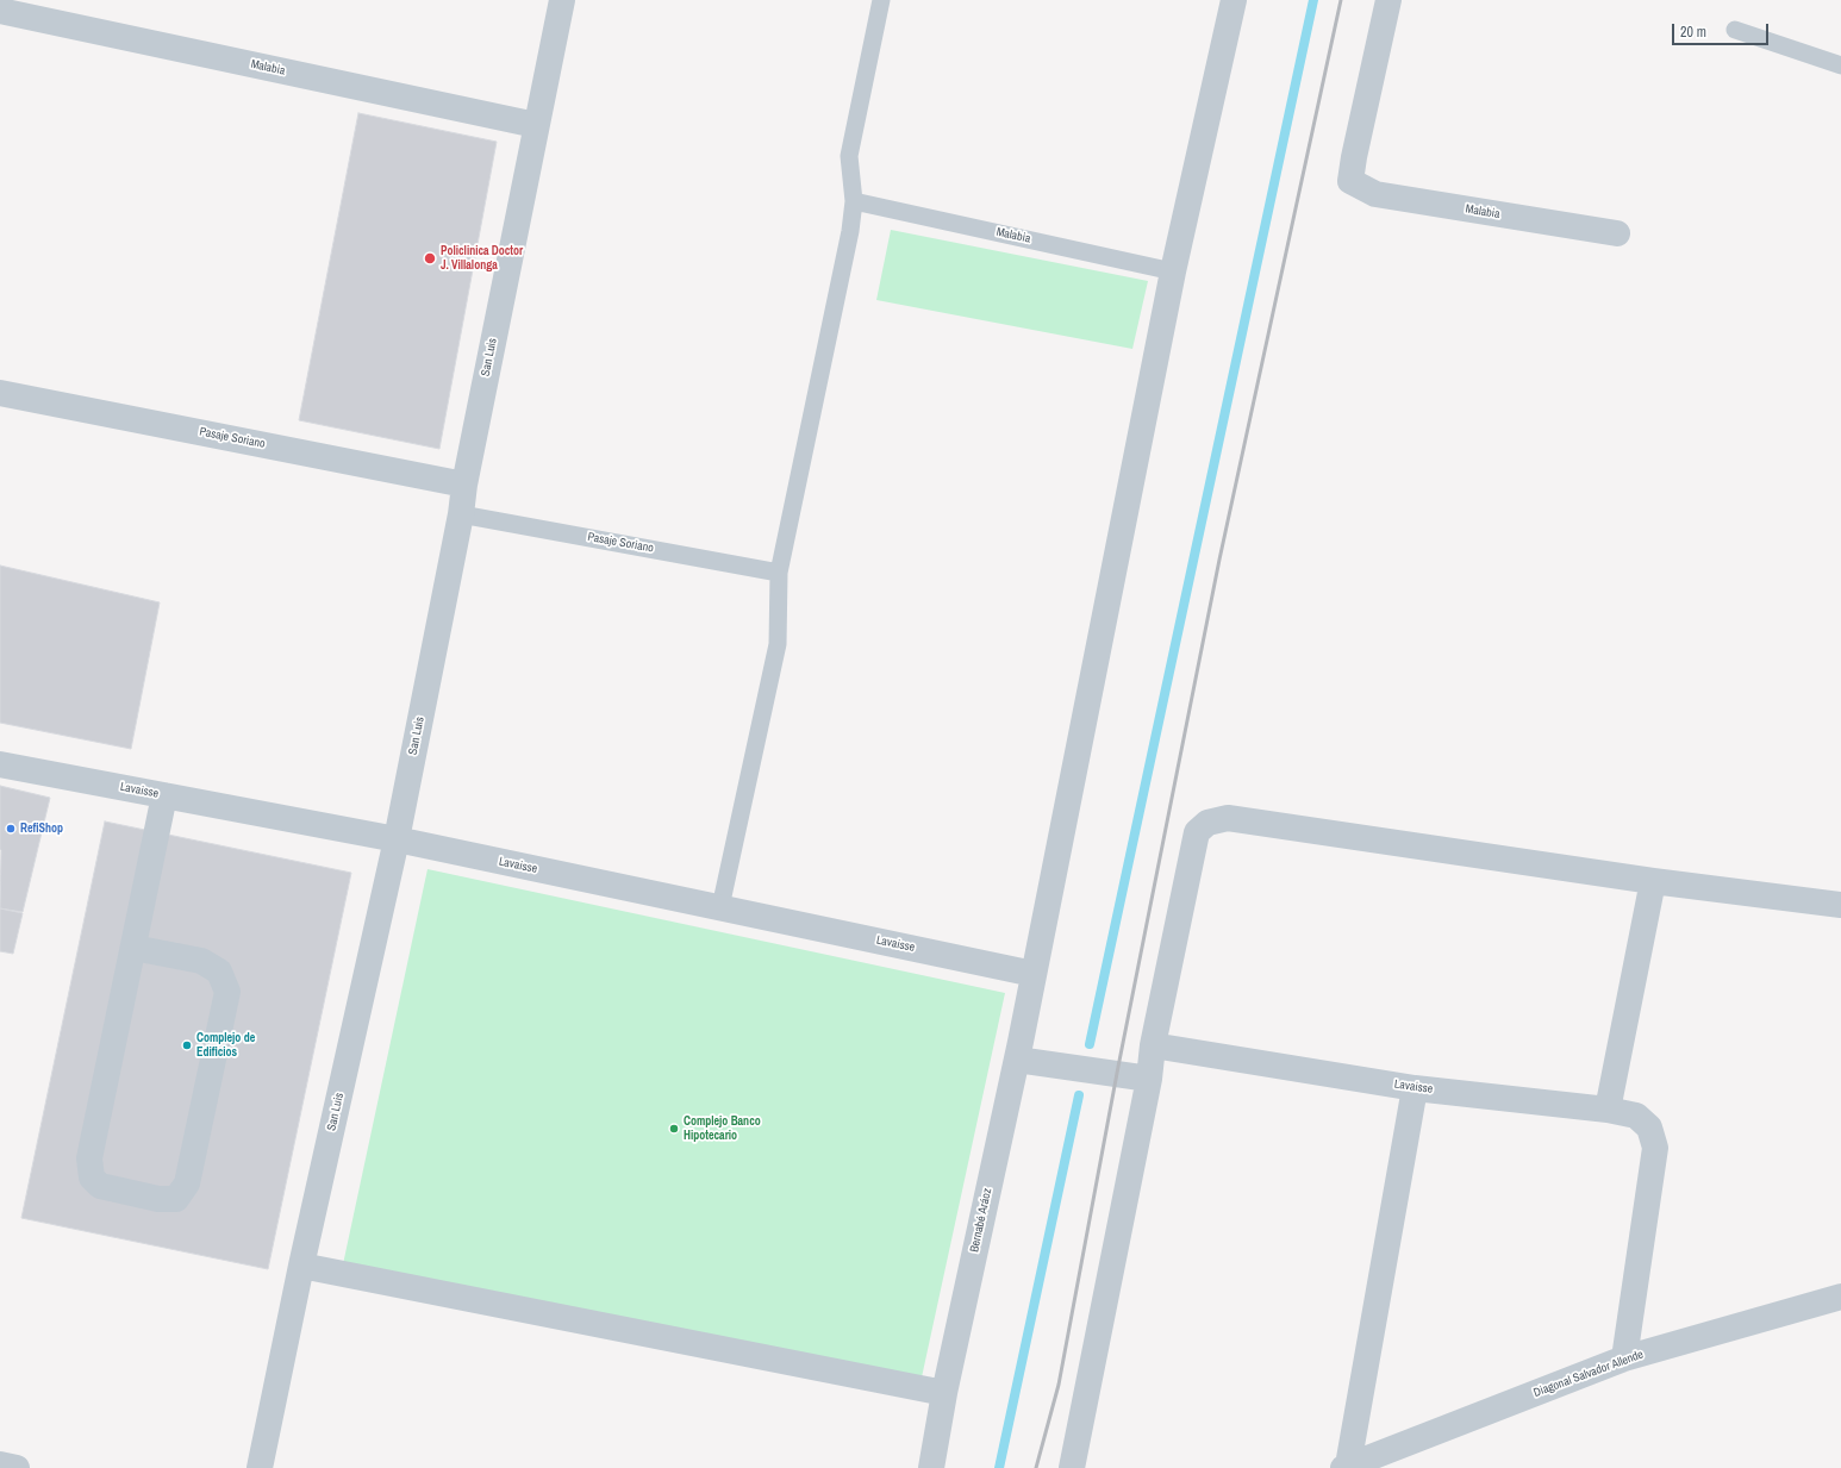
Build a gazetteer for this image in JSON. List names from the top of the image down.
{
  "streets": {
    "street": [
      "Malabia",
      "San Luis",
      "Pasaje Soriano",
      "Lavaisse",
      "Bernabé Aráoz",
      "Diagonal Salvador Allende"
    ]
  },
  "crossings": [
    ["Malabia", "San Luis"],
    ["Malabia", "Bernabé Aráoz"],
    ["San Luis", "Pasaje Soriano"],
    ["San Luis", "Lavaisse"],
    ["Lavaisse", "Bernabé Aráoz"],
    ["Lavaisse", "Diagonal Salvador Allende"]
  ],
  "places": [
    "Policlinica Doctor J. Villalonga",
    "RefiShop",
    "Complejo de Edificios",
    "Complejo Banco Hipotecario"
  ],
  "scale_bar": "20 m"
}
